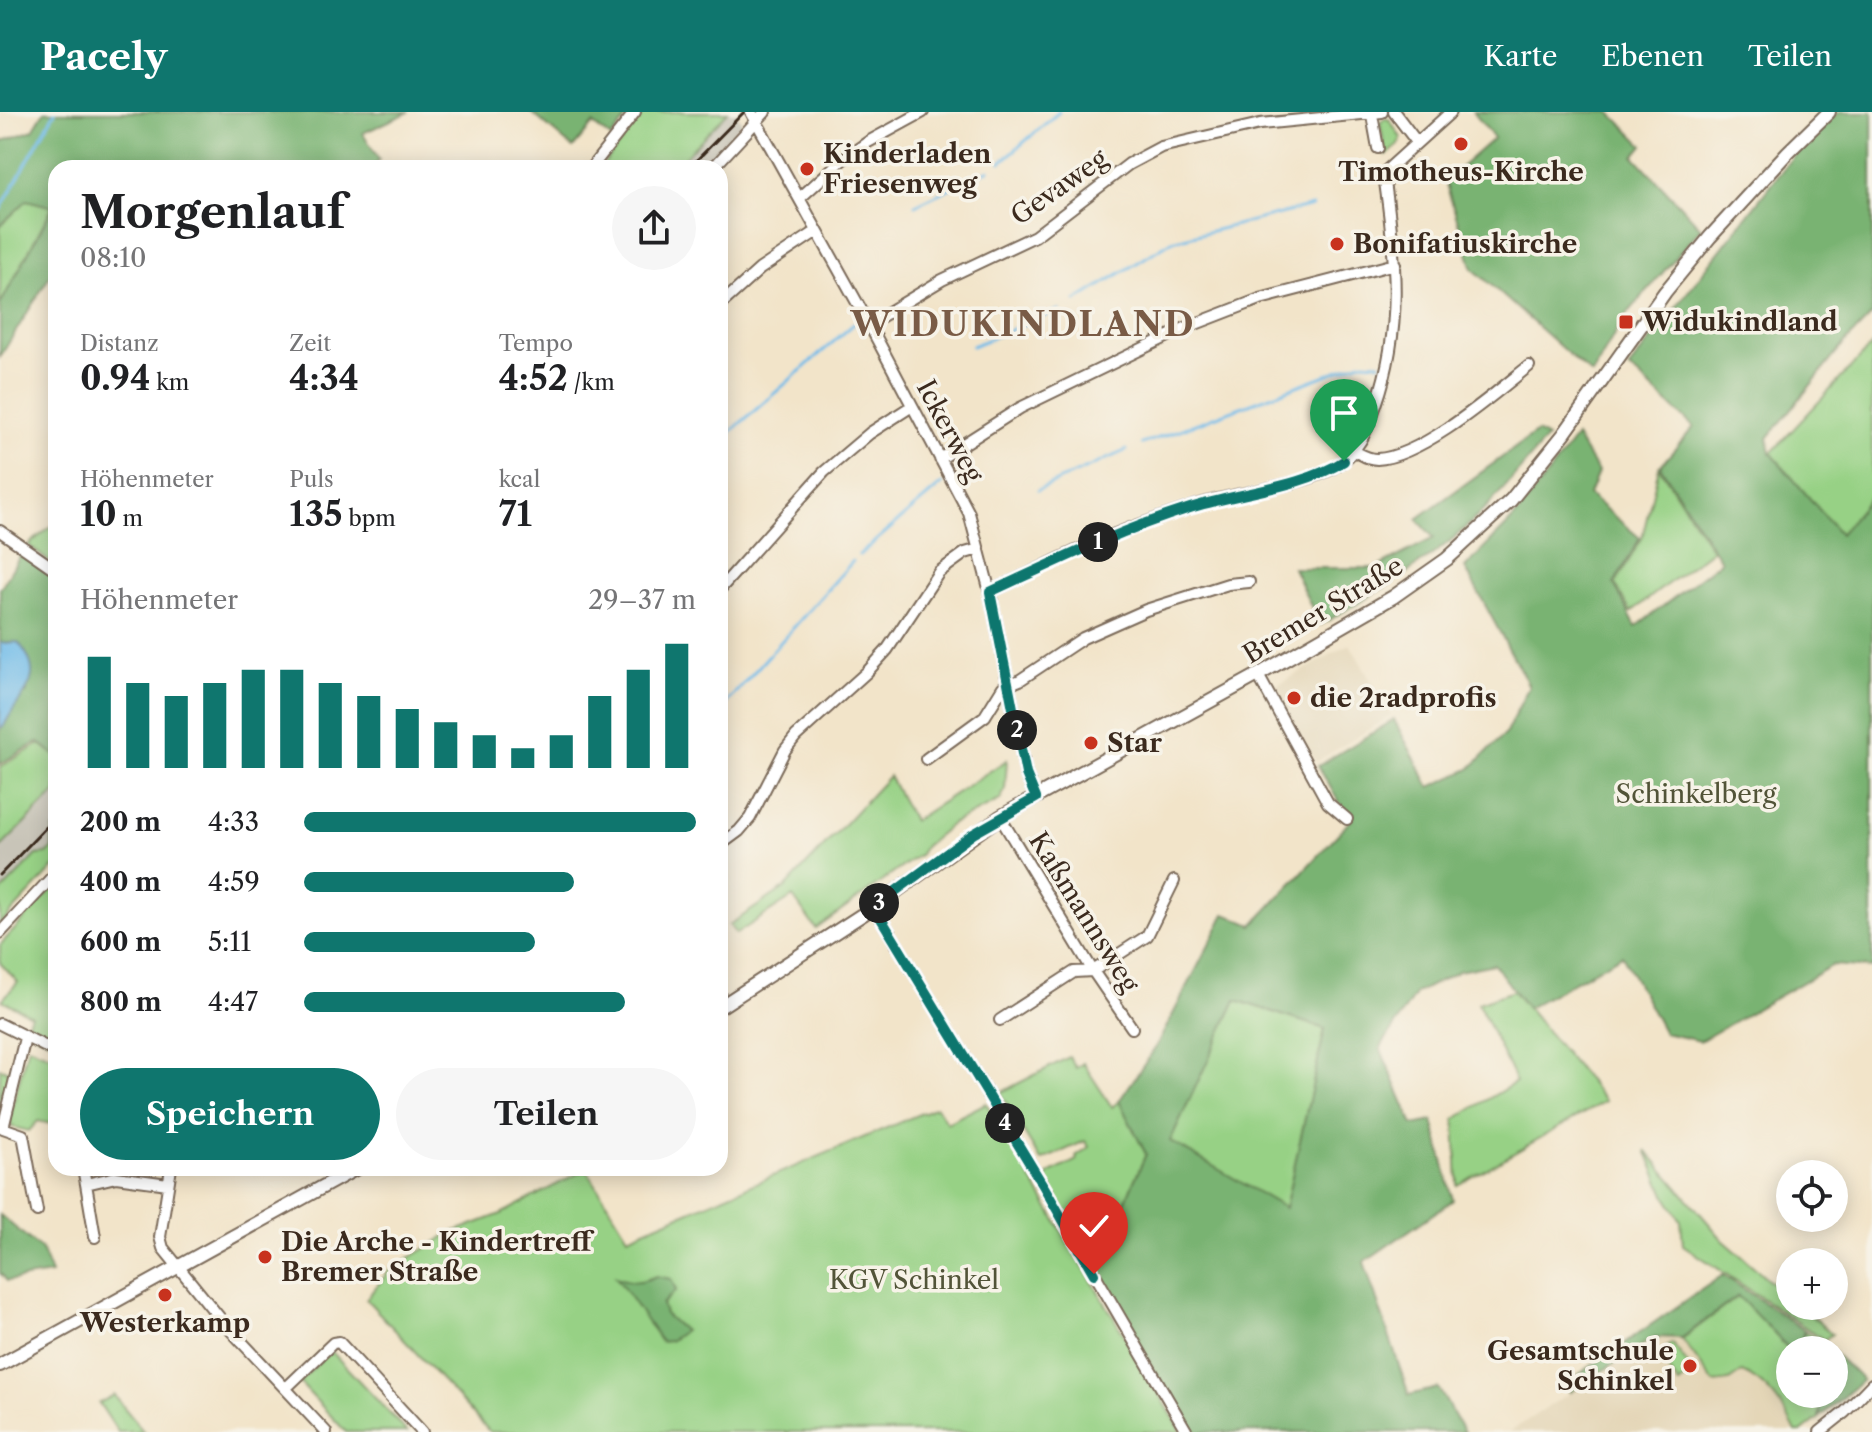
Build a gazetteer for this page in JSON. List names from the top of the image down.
{
  "streets": {
    "main road": ["Bremer Straße"],
    "street": ["Gevaweg", "Ickerweg", "Kaßmannsweg"]
  },
  "crossings": [
    ["Gevaweg", "Ickerweg"],
    ["Ickerweg", "Bremer Straße"],
    ["Bremer Straße", "Kaßmannsweg"]
  ],
  "districts": ["WIDUKINDLAND"],
  "parks": ["Schinkelberg", "KGV Schinkel"],
  "places": {
    "other": [
      "Timotheus-Kirche",
      "Kinderladen Friesenweg",
      "Bonifatiuskirche",
      "die 2radprofis",
      "Star",
      "Die Arche - Kindertreff Bremer Straße",
      "Westerkamp",
      "Gesamtschule Schinkel"
    ],
    "transit": ["Widukindland"]
  },
  "page": {
    "header": "Pacely",
    "nav": ["Karte", "Ebenen", "Teilen"],
    "heading": ["Morgenlauf", "08:10"],
    "stats": [
      ["Distanz", "0.94 km"],
      ["Zeit", "4:34"],
      ["Tempo", "4:52 /km"],
      ["Höhenmeter", "10 m"],
      ["Puls", "135 bpm"],
      ["kcal", "71"]
    ],
    "pins": [
      "1",
      "2",
      "3",
      "4"
    ],
    "chart": ["Höhenmeter", "29–37 m"],
    "list": [
      {
        "name": "200 m",
        "note": "4:33"
      },
      {
        "name": "400 m",
        "note": "4:59"
      },
      {
        "name": "600 m",
        "note": "5:11"
      },
      {
        "name": "800 m",
        "note": "4:47"
      }
    ],
    "buttons": ["Speichern", "Teilen"],
    "map_buttons": ["+", "−"]
  }
}
